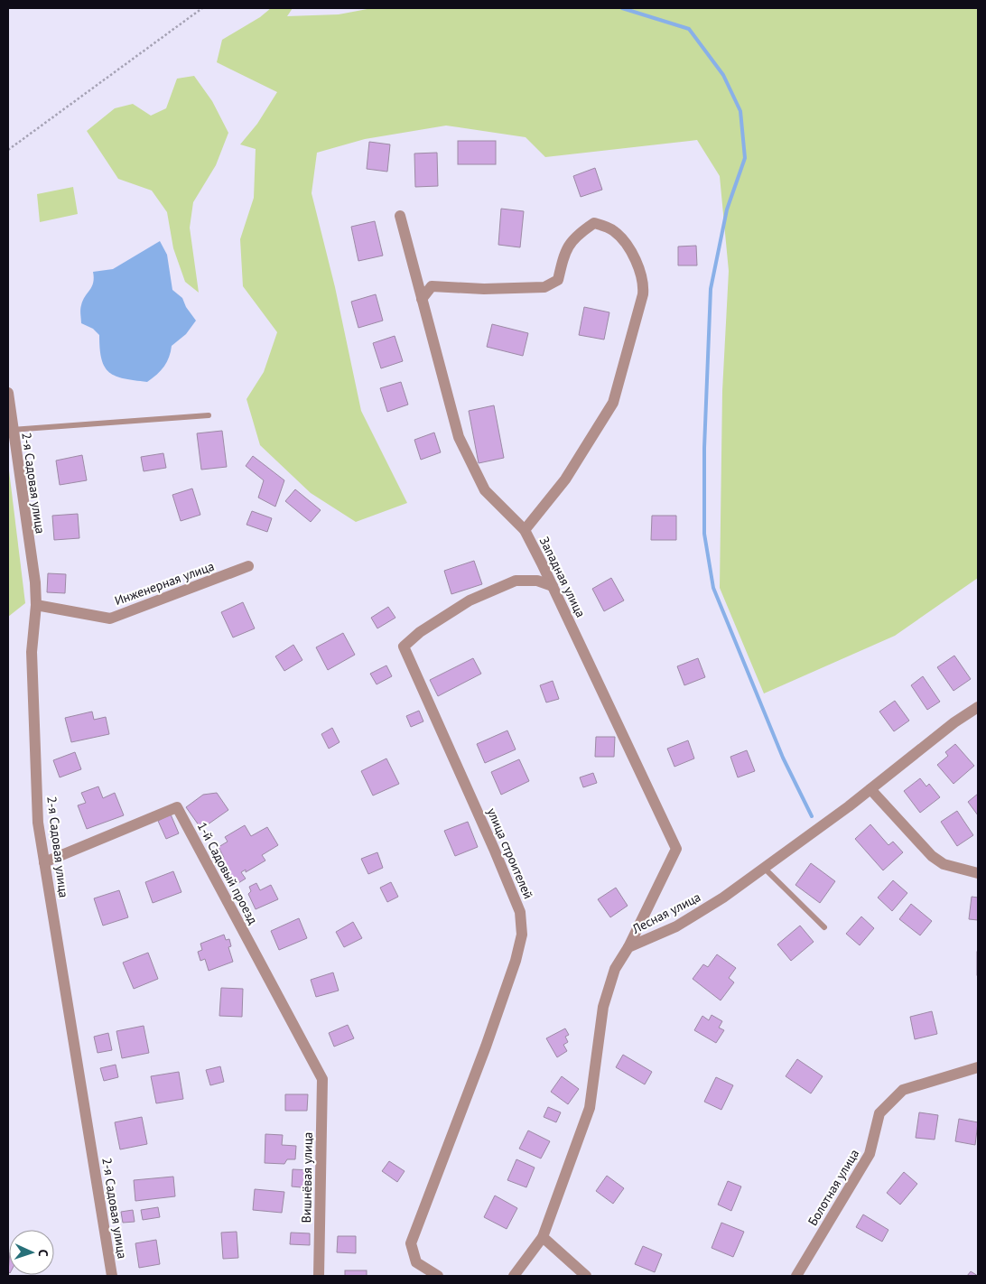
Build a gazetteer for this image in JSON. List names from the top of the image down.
{
  "streets": {
    "street": [
      "2-я Садовая улица",
      "Западная улица",
      "Инженерная улица",
      "улица строителей",
      "1-й Садовый проезд",
      "Лесная улица",
      "Вишнёвая улица",
      "Болотная улица"
    ]
  },
  "crossings": [
    ["2-я Садовая улица", "Инженерная улица"],
    ["2-я Садовая улица", "1-й Садовый проезд"],
    ["Западная улица", "улица строителей"],
    ["Западная улица", "Лесная улица"],
    ["1-й Садовый проезд", "Вишнёвая улица"]
  ],
  "north": "right"
}
